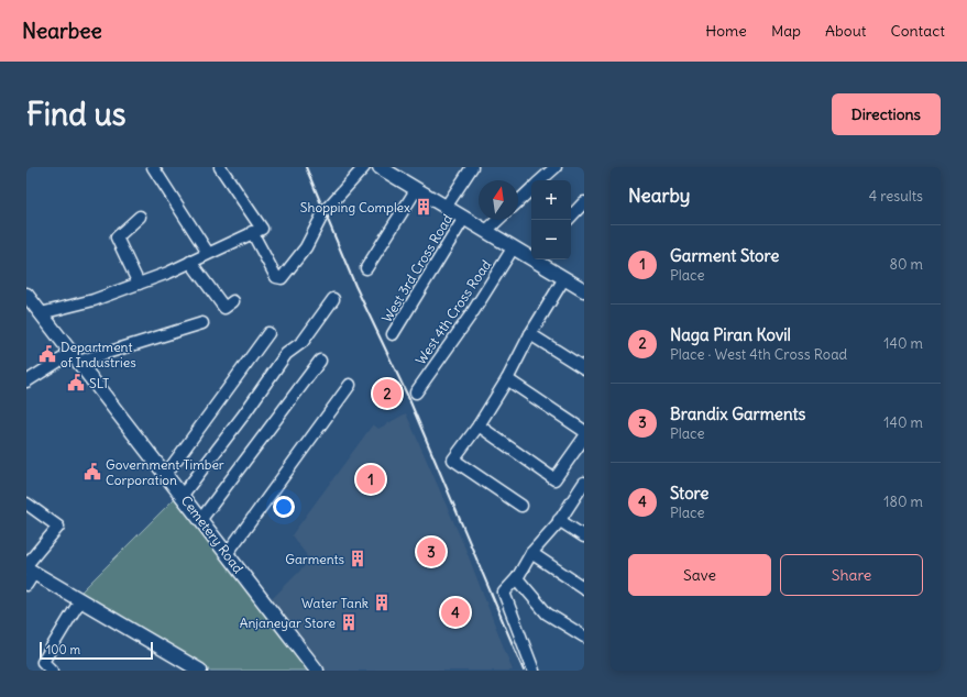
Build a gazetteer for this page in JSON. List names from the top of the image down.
{
  "streets": {
    "main road": ["Cemetery Road"],
    "street": ["West 3rd Cross Road", "West 4th Cross Road"]
  },
  "places": {
    "building": [
      "Shopping Complex",
      "Garments",
      "Water Tank",
      "Anjaneyar Store"
    ],
    "public building": ["Department of Industries", "SLT", "Government Timber Corporation"]
  },
  "scale_bar": "100 m",
  "north": "top",
  "page": {
    "header": "Nearbee",
    "nav": [
      "Home",
      "Map",
      "About",
      "Contact"
    ],
    "buttons": [
      "Directions",
      ["Save", "Share"]
    ],
    "title": "Find us",
    "heading": ["Nearby", "4 results"],
    "map_buttons": ["+", "−"],
    "list": [
      {
        "mark": "1",
        "name": "Garment Store",
        "note": "Place",
        "value": "80 m"
      },
      {
        "mark": "2",
        "name": "Naga Piran Kovil",
        "note": "Place · West 4th Cross Road",
        "value": "140 m"
      },
      {
        "mark": "3",
        "name": "Brandix Garments",
        "note": "Place",
        "value": "140 m"
      },
      {
        "mark": "4",
        "name": "Store",
        "note": "Place",
        "value": "180 m"
      }
    ],
    "pins": [
      "2",
      "1",
      "3",
      "4"
    ],
    "scale": "100 m"
  }
}
